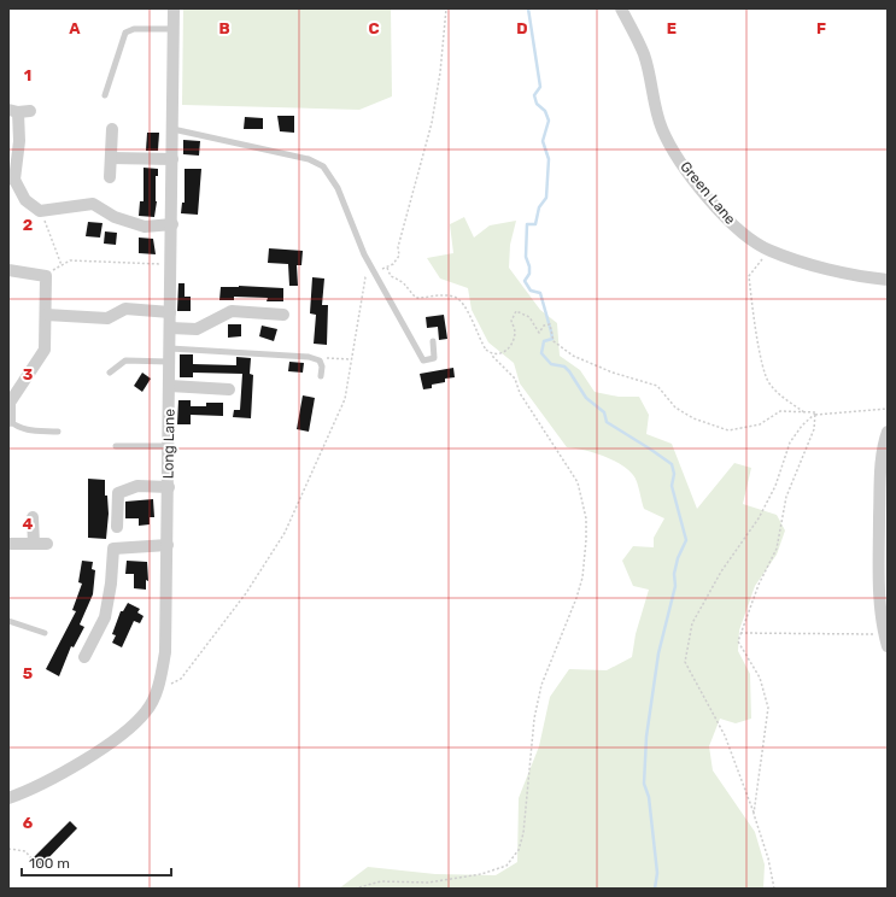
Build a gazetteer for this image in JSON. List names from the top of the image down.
{
  "streets": {
    "street": ["Green Lane", "Long Lane"]
  },
  "scale_bar": "100 m",
  "grid": {
    "columns": [
      "A",
      "B",
      "C",
      "D",
      "E",
      "F"
    ],
    "rows": [
      "1",
      "2",
      "3",
      "4",
      "5",
      "6"
    ]
  }
}
